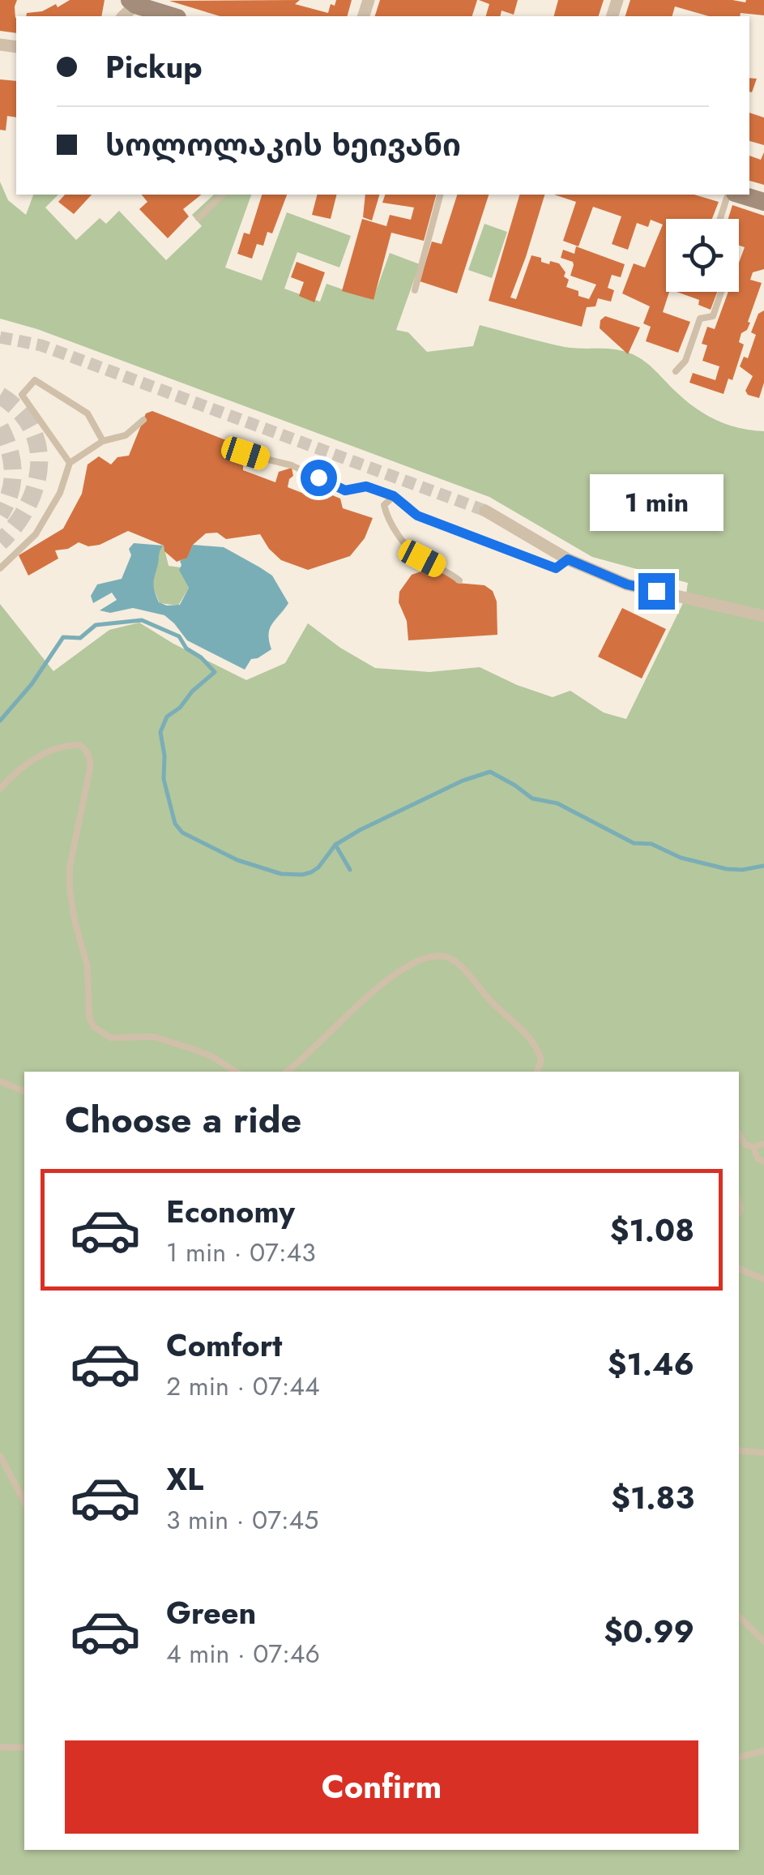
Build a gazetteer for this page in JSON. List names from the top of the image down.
{
  "page": {
    "banner": ["Pickup", "სოლოლაკის ხეივანი"],
    "bubble": "1 min",
    "heading": "Choose a ride",
    "list": [
      {
        "name": "Economy",
        "note": "1 min · 07:43",
        "value": "$1.08"
      },
      {
        "name": "Comfort",
        "note": "2 min · 07:44",
        "value": "$1.46"
      },
      {
        "name": "XL",
        "note": "3 min · 07:45",
        "value": "$1.83"
      },
      {
        "name": "Green",
        "note": "4 min · 07:46",
        "value": "$0.99"
      }
    ],
    "buttons": "Confirm"
  }
}
